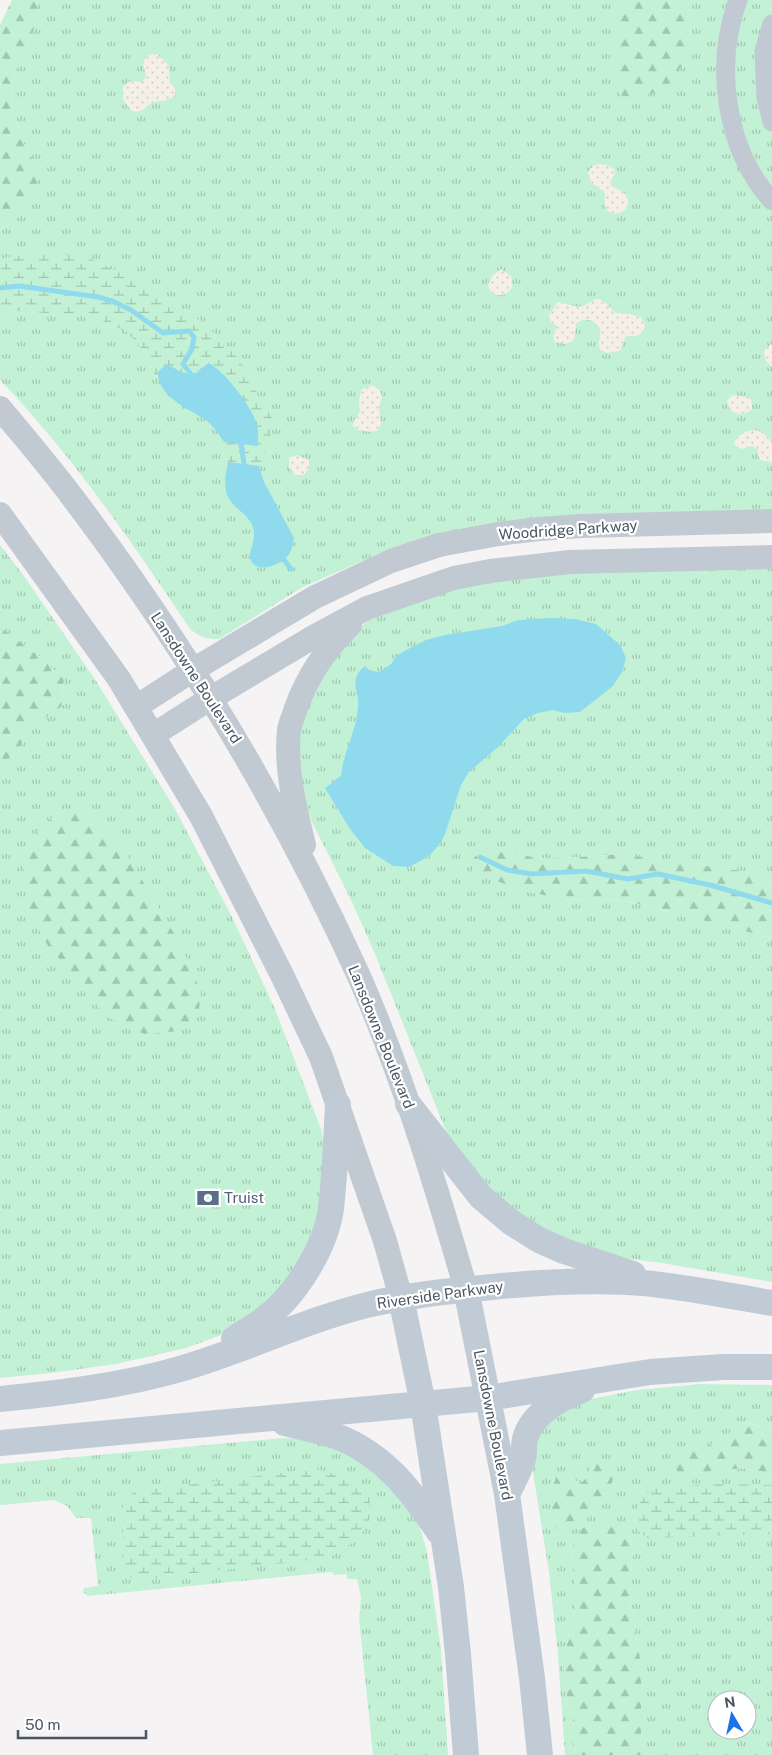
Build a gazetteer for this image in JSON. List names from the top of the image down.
{
  "streets": {
    "main road": ["Lansdowne Boulevard", "Riverside Parkway"],
    "street": ["Woodridge Parkway"]
  },
  "crossings": [
    ["Woodridge Parkway", "Lansdowne Boulevard"],
    ["Lansdowne Boulevard", "Riverside Parkway"]
  ],
  "places": {
    "bank": ["Truist"]
  },
  "scale_bar": "50 m",
  "north": "top"
}
